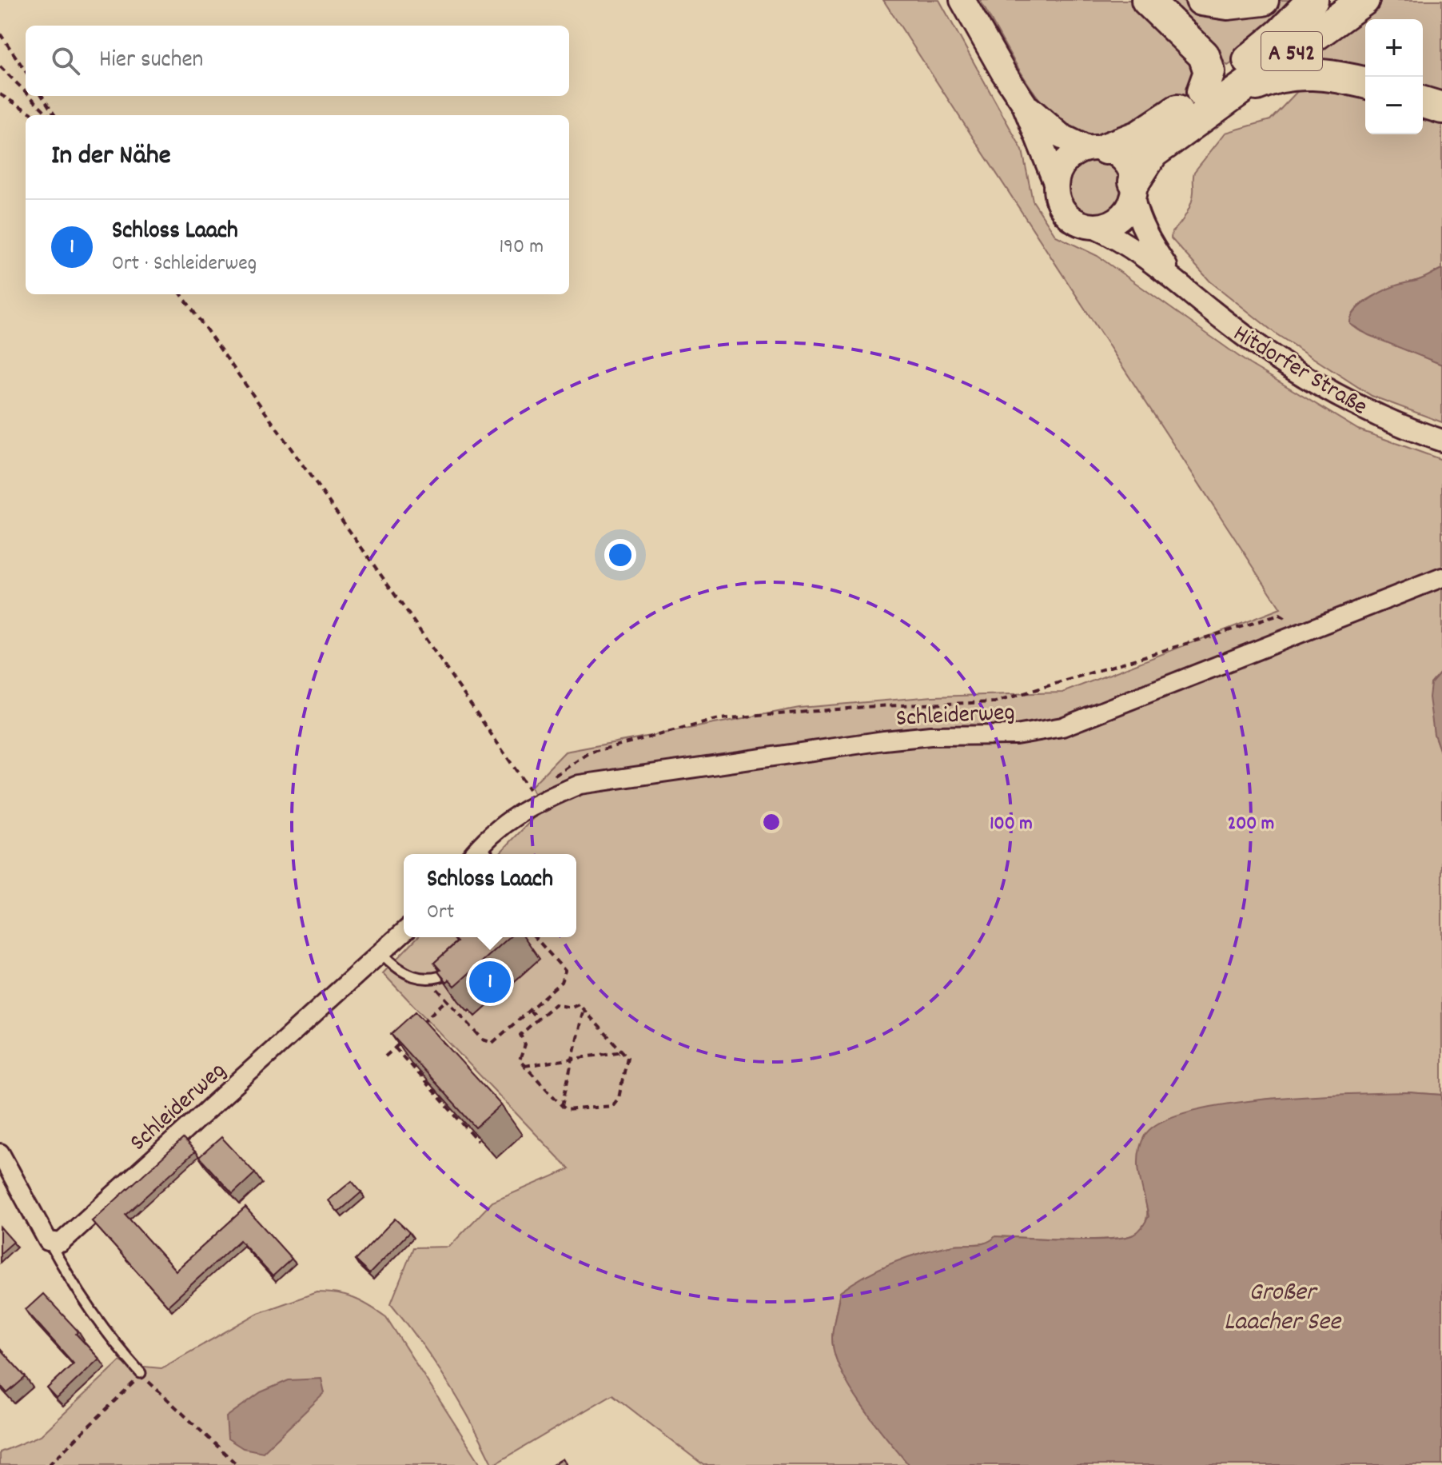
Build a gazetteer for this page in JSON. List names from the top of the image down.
{
  "streets": {
    "highway": ["A 542"],
    "street": ["Hitdorfer Straße", "Schleiderweg"]
  },
  "crossings": [
    ["A 542", "Hitdorfer Straße"]
  ],
  "water": ["Großer Laacher See"],
  "page": {
    "map_buttons": ["+", "−"],
    "search": "Hier suchen",
    "heading": "In der Nähe",
    "list": [
      {
        "mark": "1",
        "name": "Schloss Laach",
        "note": "Ort · Schleiderweg",
        "value": "190 m"
      }
    ],
    "popup": ["Schloss Laach", "Ort"],
    "pins": "1"
  },
  "rings": ["100 m", "200 m"]
}
